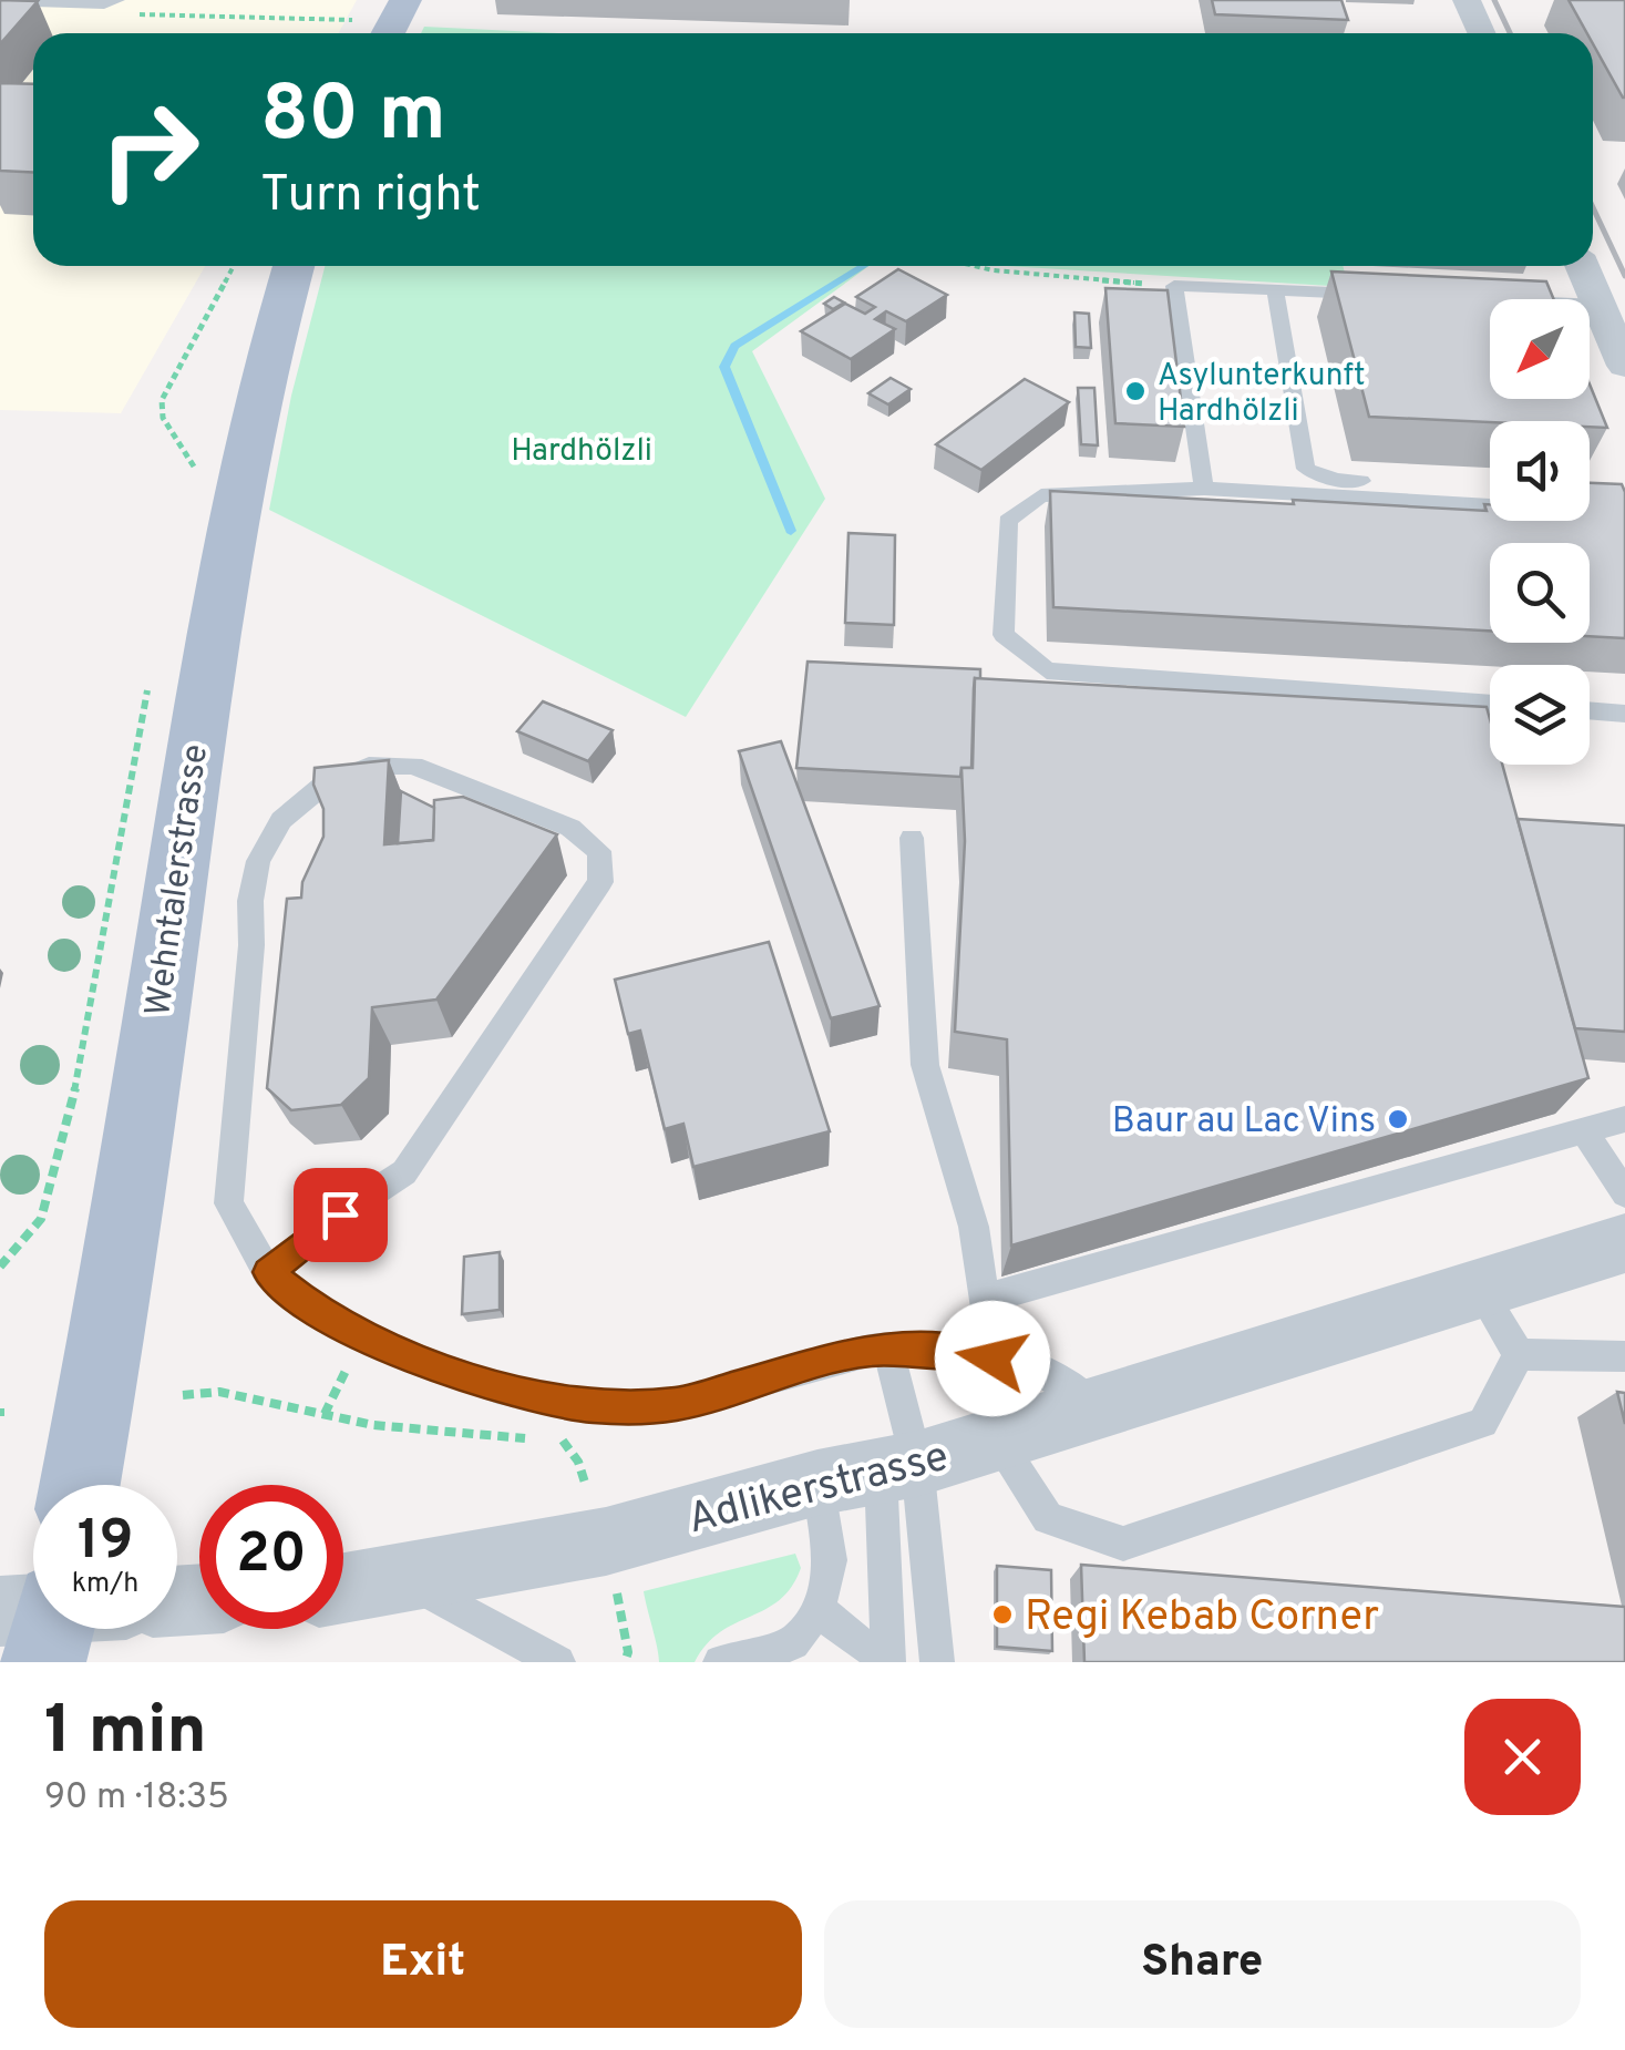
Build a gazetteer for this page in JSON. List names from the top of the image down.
{
  "streets": {
    "main road": ["Wehntalerstrasse"],
    "street": ["Adlikerstrasse"]
  },
  "parks": ["Hardhölzli"],
  "places": ["Asylunterkunft Hardhölzli", "Baur au Lac Vins", "Regi Kebab Corner"],
  "north": "bottom left",
  "page": {
    "turn": ["80 m", "Turn right"],
    "speed": "19 km/h",
    "limit": "20",
    "heading": ["1 min", "90 m · 18:35"],
    "buttons": ["Exit", "Share"]
  }
}
